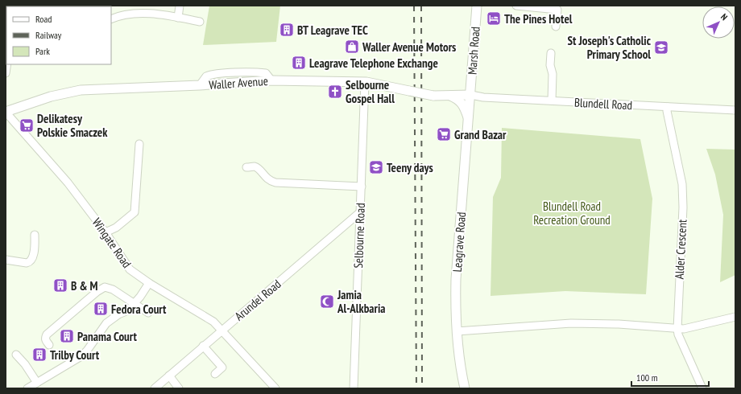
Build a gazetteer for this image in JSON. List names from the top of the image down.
{
  "streets": {
    "main road": ["Marsh Road", "Waller Avenue", "Leagrave Road"],
    "street": [
      "Blundell Road",
      "Selbourne Road",
      "Wingate Road",
      "Alder Crescent",
      "Arundel Road"
    ]
  },
  "crossings": [
    ["Marsh Road", "Waller Avenue"],
    ["Marsh Road", "Blundell Road"],
    ["Marsh Road", "Leagrave Road"],
    ["Waller Avenue", "Blundell Road"],
    ["Waller Avenue", "Selbourne Road"],
    ["Waller Avenue", "Leagrave Road"],
    ["Waller Avenue", "Wingate Road"],
    ["Blundell Road", "Leagrave Road"],
    ["Blundell Road", "Alder Crescent"],
    ["Selbourne Road", "Arundel Road"],
    ["Wingate Road", "Arundel Road"]
  ],
  "parks": ["Blundell Road Recreation Ground"],
  "places": {
    "hotel": ["The Pines Hotel"],
    "building": [
      "BT Leagrave TEC",
      "Leagrave Telephone Exchange",
      "B & M",
      "Fedora Court",
      "Panama Court",
      "Trilby Court"
    ],
    "shop": ["Waller Avenue Motors"],
    "school or university": ["St Joseph's Catholic Primary School", "Teeny days"],
    "church": ["Selbourne Gospel Hall"],
    "supermarket": ["Delikatesy Polskie Smaczek", "Grand Bazar"],
    "mosque": ["Jamia Al-Alkbaria"]
  },
  "legend": ["Road", "Railway", "Park"],
  "scale_bar": "100 m",
  "north": "top right"
}
